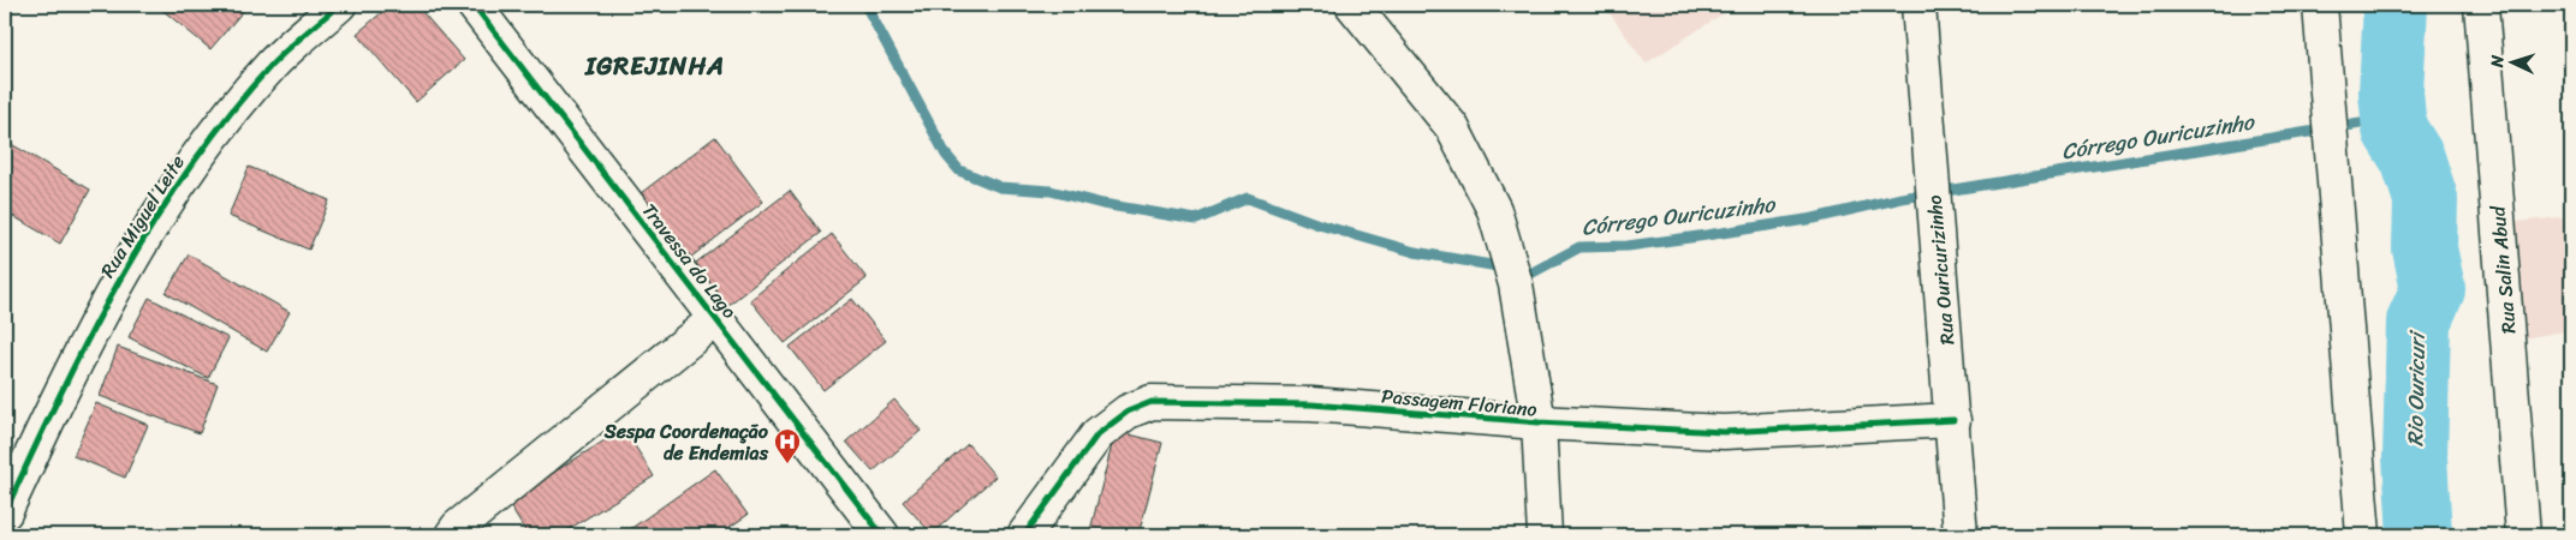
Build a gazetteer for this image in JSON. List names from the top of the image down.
{
  "streets": {
    "street": [
      "Rua Miguel Leite",
      "Travessa do Lago",
      "Rua Ouricurizinho",
      "Rua Salin Abud",
      "Passagem Floriano"
    ]
  },
  "crossings": [
    ["Rua Ouricurizinho", "Passagem Floriano"]
  ],
  "districts": ["IGREJINHA"],
  "water": ["Córrego Ouricuzinho", "Rio Ouricuri"],
  "places": {
    "hospital": ["Sespa Coordenação de Endemias"]
  },
  "north": "left"
}
